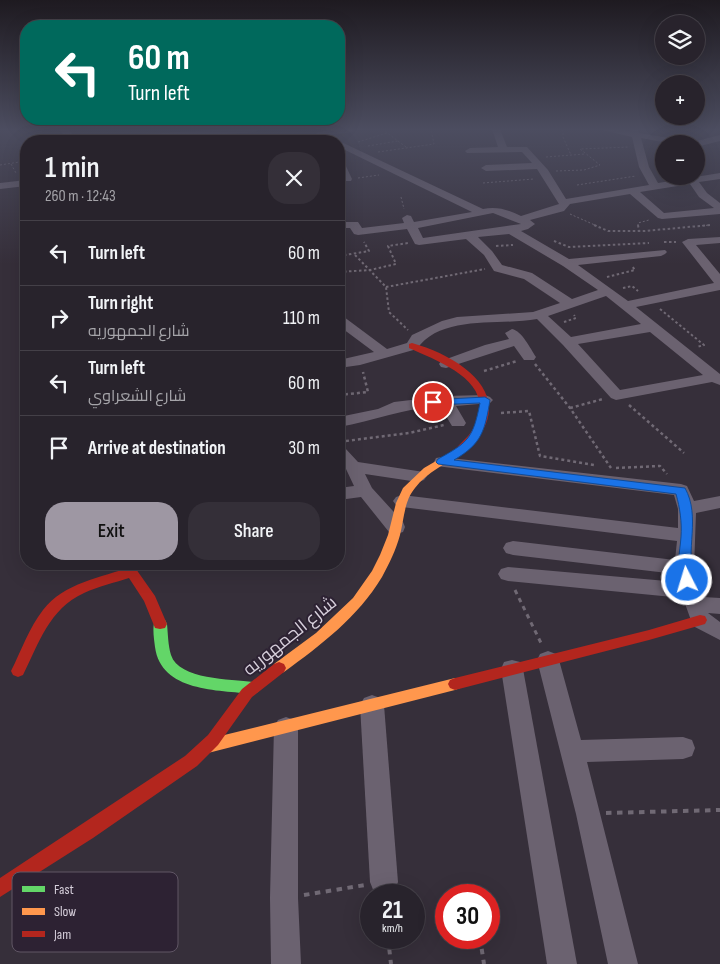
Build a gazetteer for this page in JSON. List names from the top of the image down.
{
  "streets": {
    "street": ["شارع الجمهوريه"]
  },
  "legend": ["Fast", "Slow", "Jam"],
  "page": {
    "map_buttons": ["+", "−"],
    "turn": ["60 m", "Turn left"],
    "heading": ["1 min", "260 m · 12:43"],
    "list": [
      {
        "name": "Turn left",
        "value": "60 m"
      },
      {
        "name": "Turn right",
        "note": "شارع الجمهوريه",
        "value": "110 m"
      },
      {
        "name": "Turn left",
        "note": "شارع الشعراوي",
        "value": "60 m"
      },
      {
        "name": "Arrive at destination",
        "value": "30 m"
      }
    ],
    "buttons": ["Exit", "Share"],
    "speed": "21 km/h",
    "limit": "30"
  }
}
